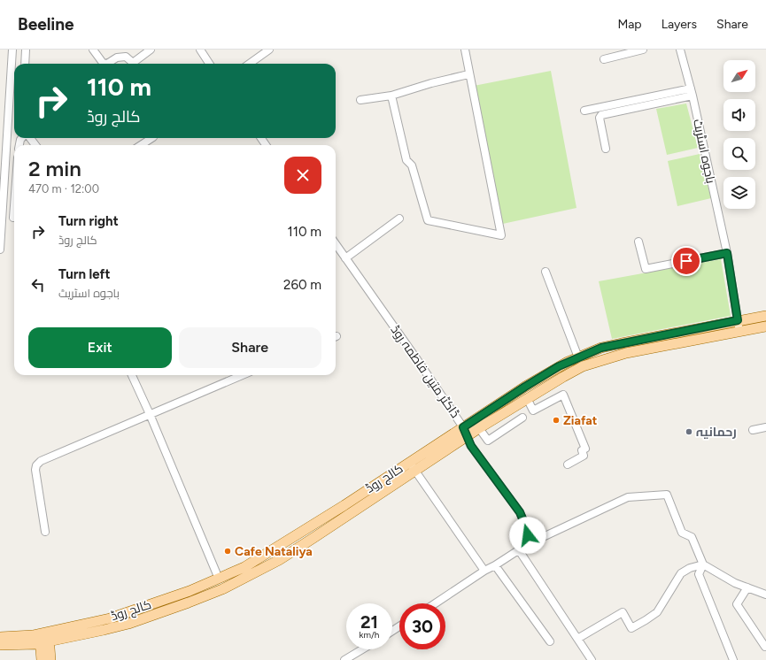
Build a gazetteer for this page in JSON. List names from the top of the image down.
{
  "streets": {
    "main road": ["کالج روڈ"],
    "street": ["باجوہ اسٹریٹ", "ڈاکٹر متین فاطمہ روڈ"]
  },
  "crossings": [
    ["باجوہ اسٹریٹ", "کالج روڈ"],
    ["ڈاکٹر متین فاطمہ روڈ", "کالج روڈ"]
  ],
  "places": ["Ziafat", "رحمانیہ", "Cafe Nataliya"],
  "north": "top right",
  "page": {
    "header": "Beeline",
    "nav": ["Map", "Layers", "Share"],
    "turn": ["110 m", "کالج روڈ"],
    "heading": ["2 min", "470 m · 12:00"],
    "list": [
      {
        "name": "Turn right",
        "note": "کالج روڈ",
        "value": "110 m"
      },
      {
        "name": "Turn left",
        "note": "باجوہ اسٹریٹ",
        "value": "260 m"
      }
    ],
    "buttons": ["Exit", "Share"],
    "speed": "21 km/h",
    "limit": "30"
  }
}
